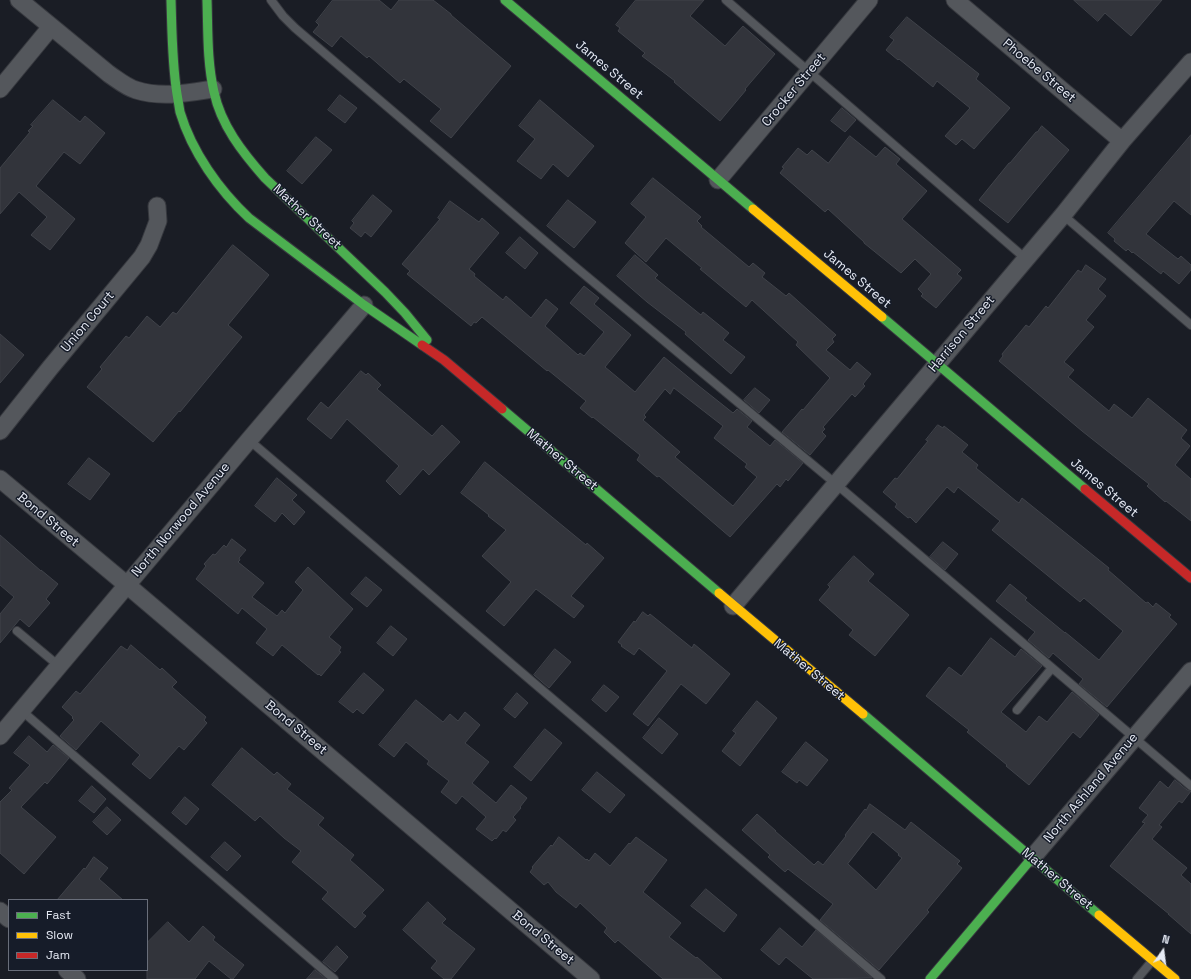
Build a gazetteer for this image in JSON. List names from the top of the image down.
{
  "streets": {
    "main road": ["James Street", "Mather Street", "North Ashland Avenue"],
    "street": [
      "Phoebe Street",
      "Crocker Street",
      "Union Court",
      "Harrison Street",
      "Bond Street",
      "North Norwood Avenue"
    ]
  },
  "crossings": [
    ["James Street", "Crocker Street"],
    ["James Street", "Harrison Street"],
    ["Phoebe Street", "Harrison Street"],
    ["Mather Street", "Harrison Street"],
    ["Mather Street", "North Norwood Avenue"],
    ["Mather Street", "North Ashland Avenue"],
    ["Bond Street", "North Norwood Avenue"]
  ],
  "legend": ["Fast", "Slow", "Jam"],
  "north": "top"
}
